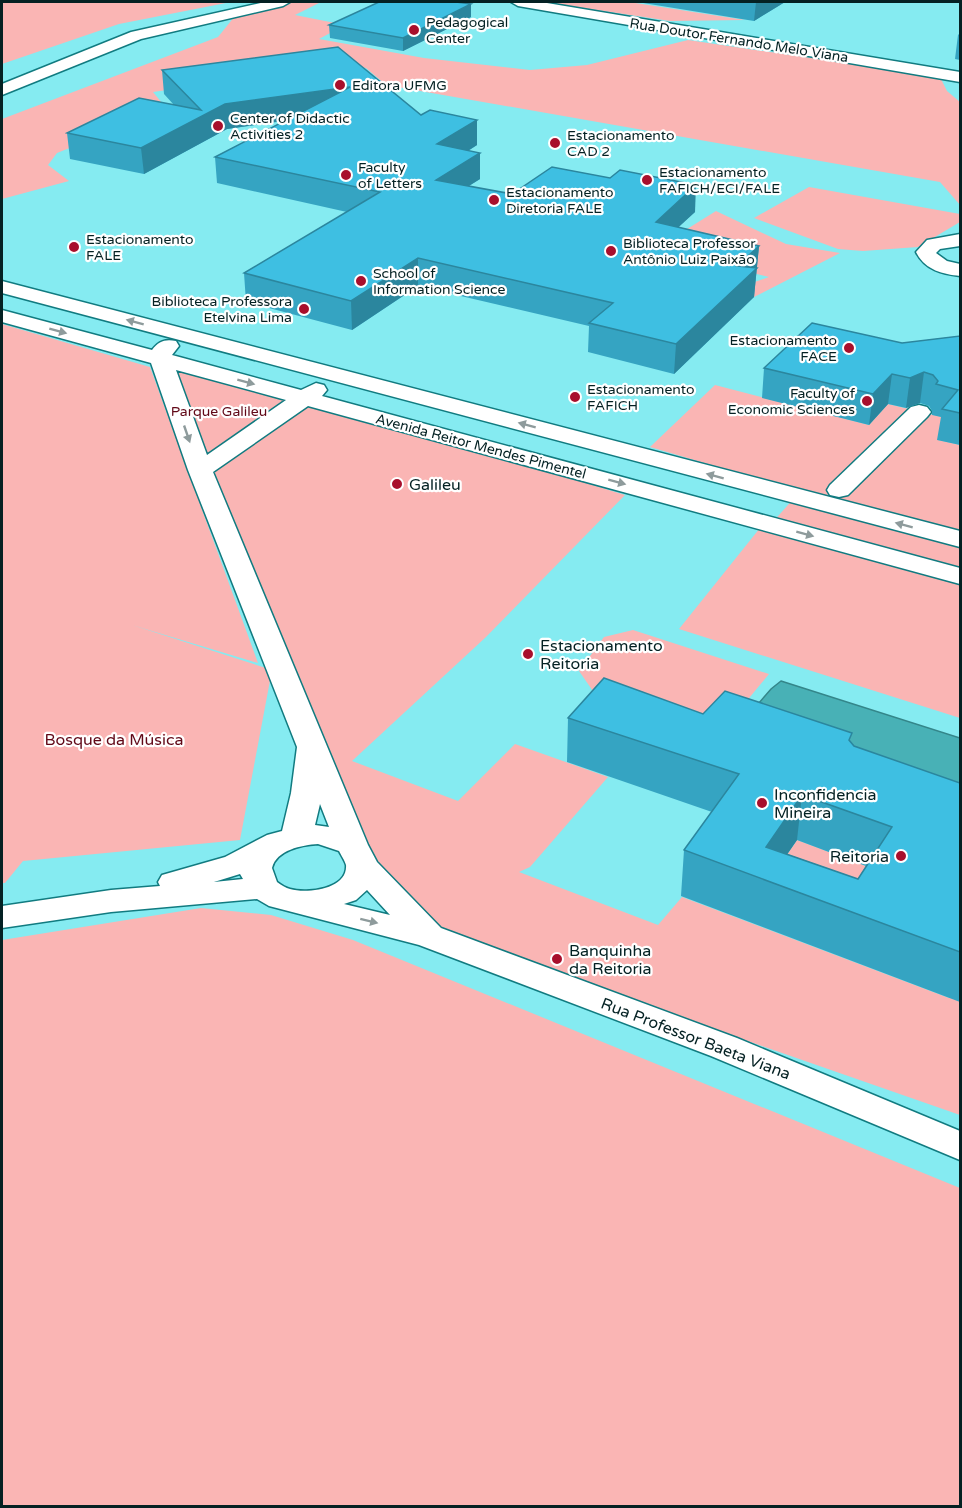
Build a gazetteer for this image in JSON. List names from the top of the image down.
{
  "streets": {
    "street": ["Rua Doutor Fernando Melo Viana", "Avenida Reitor Mendes Pimentel", "Rua Professor Baeta Viana"]
  },
  "parks": ["Parque Galileu", "Bosque da Música"],
  "places": [
    "Pedagogical Center",
    "Editora UFMG",
    "Center of Didactic Activities 2",
    "Estacionamento CAD 2",
    "Faculty of Letters",
    "Estacionamento FAFICH/ECI/FALE",
    "Estacionamento Diretoria FALE",
    "Estacionamento FALE",
    "Biblioteca Professor Antônio Luiz Paixão",
    "School of Information Science",
    "Biblioteca Professora Etelvina Lima",
    "Estacionamento FACE",
    "Estacionamento FAFICH",
    "Faculty of Economic Sciences",
    "Galileu",
    "Estacionamento Reitoria",
    "Inconfidencia Mineira",
    "Reitoria",
    "Banquinha da Reitoria"
  ]
}
